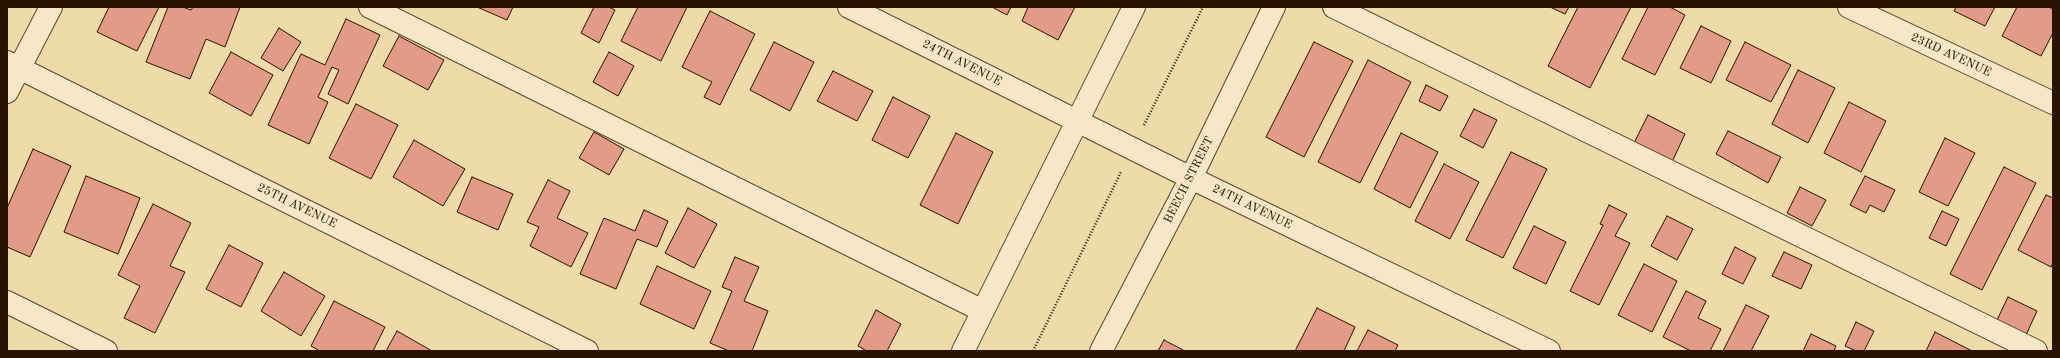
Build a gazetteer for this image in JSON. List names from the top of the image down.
{
  "streets": {
    "street": [
      "23RD AVENUE",
      "24TH AVENUE",
      "BEECH STREET",
      "25TH AVENUE"
    ]
  },
  "crossings": [
    ["24TH AVENUE", "BEECH STREET"]
  ]
}
